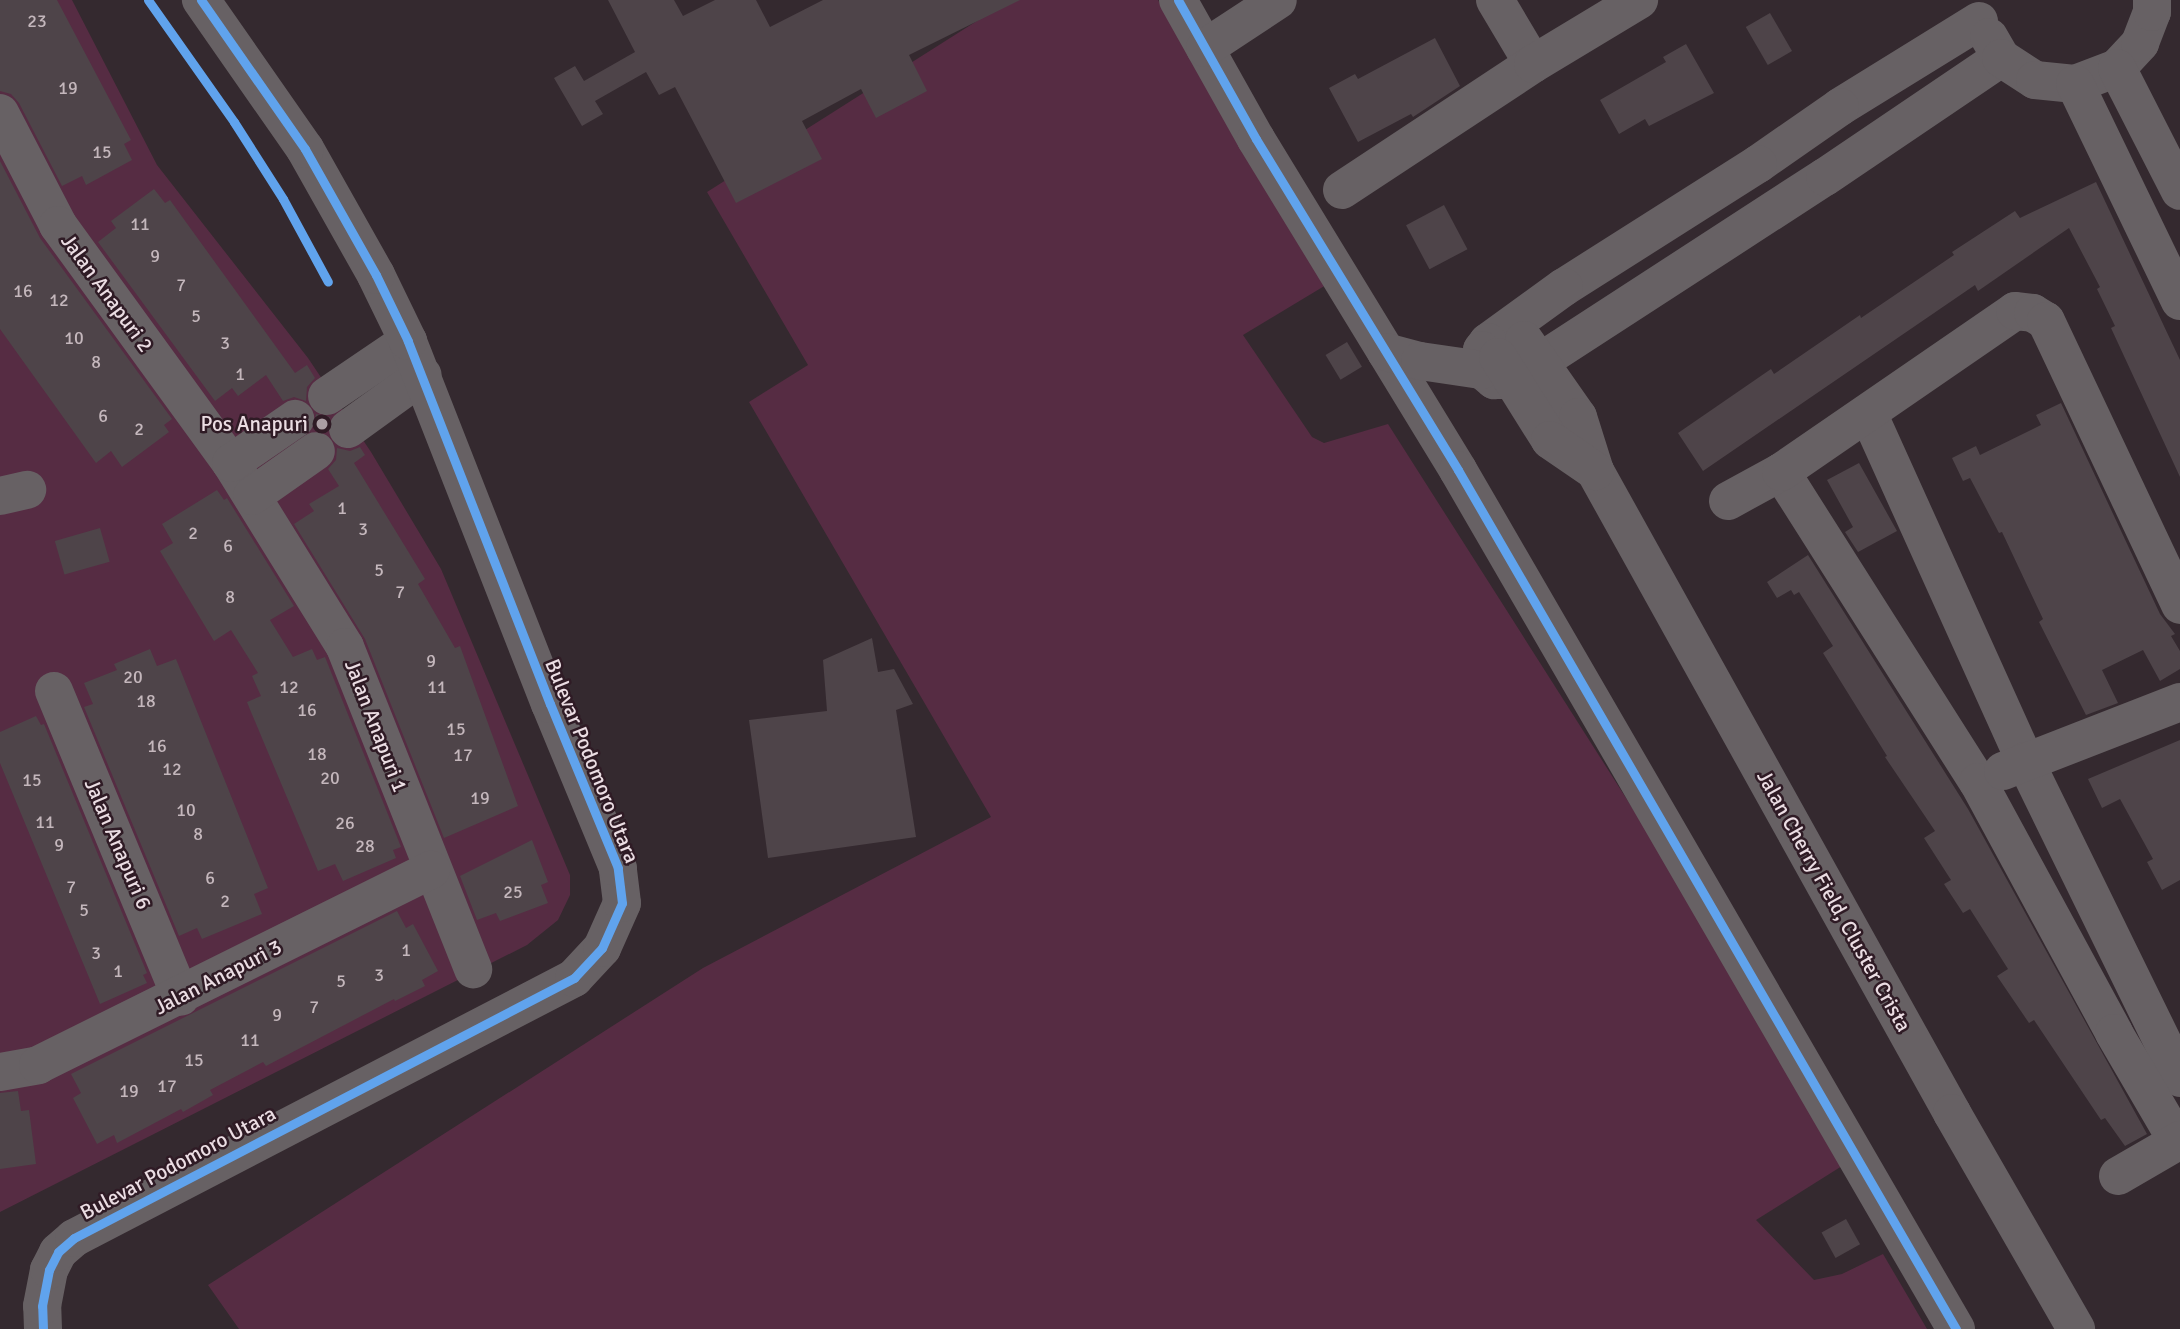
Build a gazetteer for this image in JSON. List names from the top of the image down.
{
  "streets": {
    "street": [
      "Jalan Anapuri 2",
      "Jalan Anapuri 1",
      "Bulevar Podomoro Utara",
      "Jalan Anapuri 6",
      "Jalan Cherry Field, Cluster Crista",
      "Jalan Anapuri 3"
    ]
  },
  "crossings": [
    ["Jalan Anapuri 2", "Jalan Anapuri 1"],
    ["Jalan Anapuri 1", "Jalan Anapuri 3"],
    ["Jalan Anapuri 6", "Jalan Anapuri 3"]
  ],
  "places": ["Pos Anapuri"],
  "house_numbers": [
    "23",
    "19",
    "15",
    "11",
    "9",
    "7",
    "16",
    "12",
    "5",
    "10",
    "3",
    "8",
    "1",
    "6",
    "2",
    "1",
    "3",
    "2",
    "6",
    "5",
    "7",
    "8",
    "9",
    "20",
    "12",
    "11",
    "18",
    "16",
    "15",
    "16",
    "18",
    "17",
    "12",
    "20",
    "15",
    "19",
    "10",
    "11",
    "26",
    "8",
    "9",
    "28",
    "6",
    "7",
    "25",
    "2",
    "5",
    "1",
    "3",
    "1",
    "3",
    "5",
    "7",
    "9",
    "11",
    "15",
    "17",
    "19"
  ]
}
